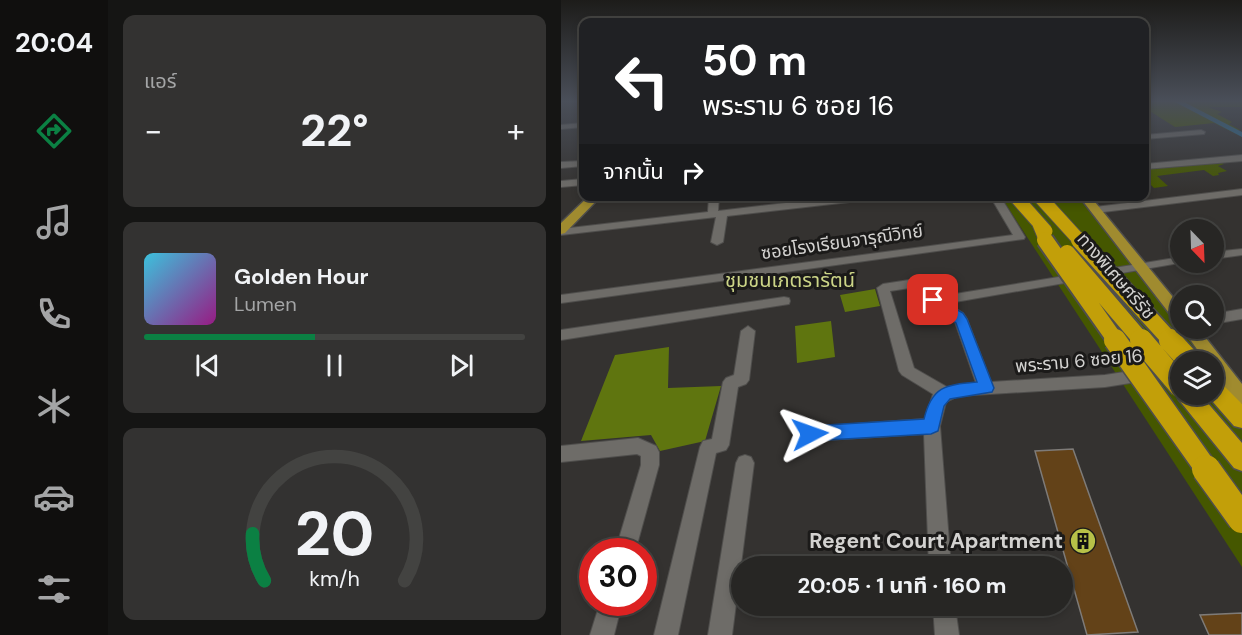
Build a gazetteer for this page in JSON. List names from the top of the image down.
{
  "streets": {
    "highway": ["ทางพิเศษศรีรัช"],
    "street": ["ซอยโรงเรียนจารุณีวิทย์", "พระราม 6 ซอย 16"]
  },
  "districts": ["ชุมชนเภตรารัตน์"],
  "places": {
    "building": ["Regent Court Apartment"]
  },
  "north": "bottom right",
  "page": {
    "tabs": "20:04",
    "tile": "แอร์",
    "turn": ["50 m", "พระราม 6 ซอย 16"],
    "heat": ["−", "22°", "+"],
    "then": "จากนั้น",
    "song": ["Golden Hour", "Lumen"],
    "limit": "30",
    "trip": "20:05 · 1 นาที · 160 m",
    "gauge": ["20", "km/h"]
  }
}
